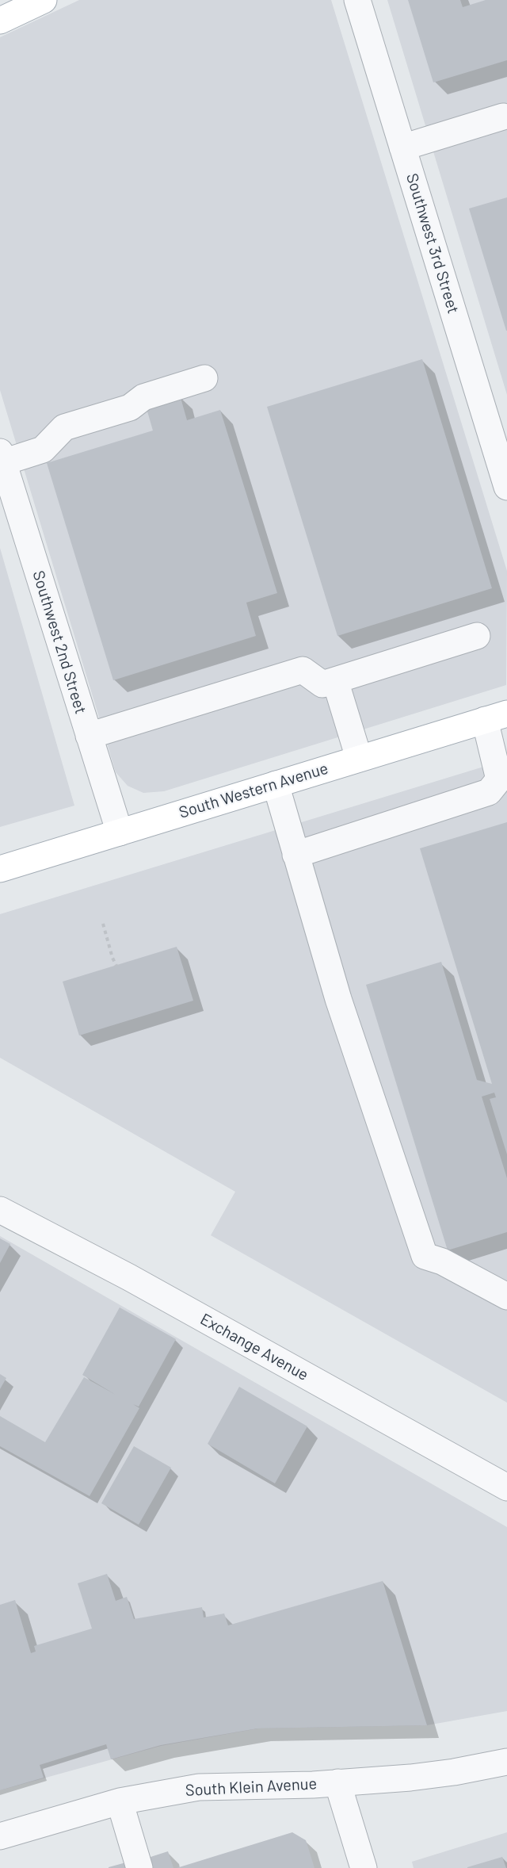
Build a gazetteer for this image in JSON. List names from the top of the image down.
{
  "streets": {
    "main road": ["South Western Avenue"],
    "street": [
      "Southwest 3rd Street",
      "Southwest 2nd Street",
      "Exchange Avenue",
      "South Klein Avenue"
    ]
  },
  "crossings": [
    ["Southwest 2nd Street", "South Western Avenue"]
  ]
}
